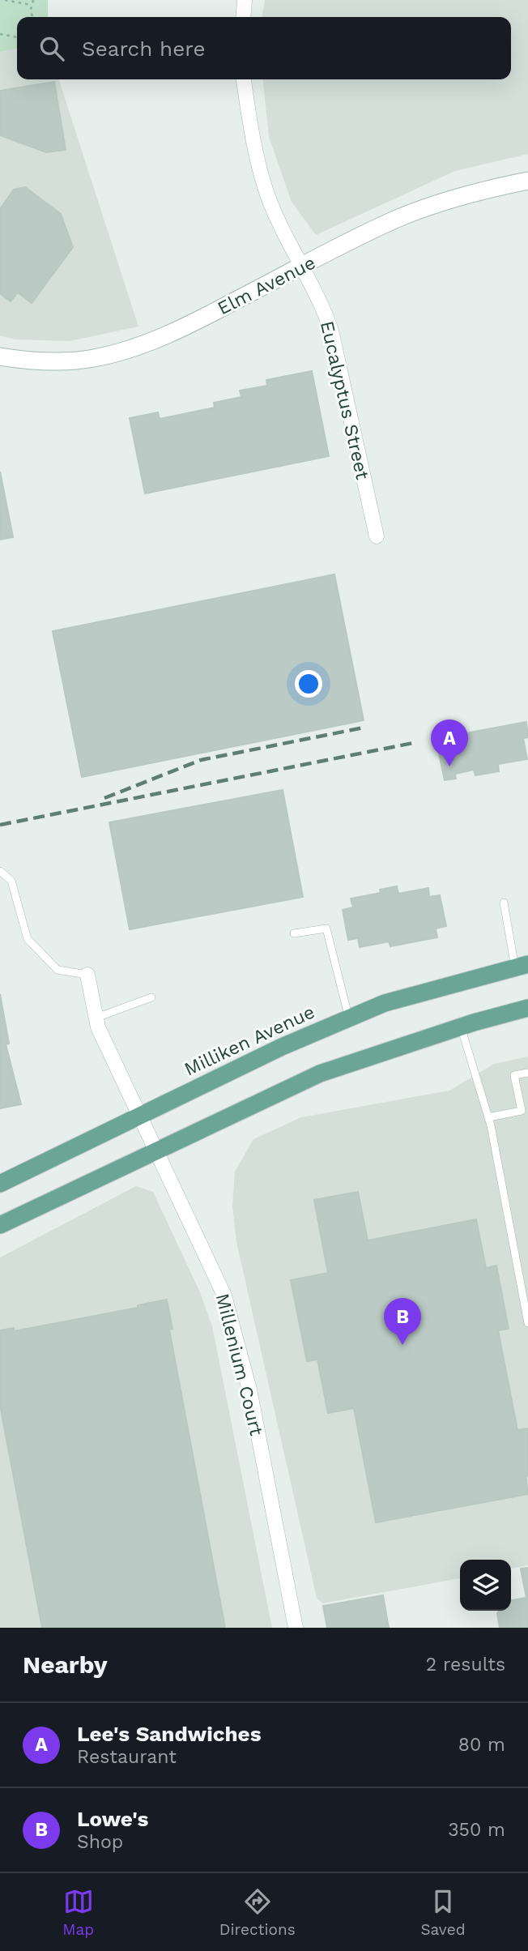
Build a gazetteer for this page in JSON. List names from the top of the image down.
{
  "streets": {
    "main road": ["Milliken Avenue"],
    "street": ["Elm Avenue", "Eucalyptus Street", "Millenium Court"]
  },
  "crossings": [
    ["Elm Avenue", "Eucalyptus Street"],
    ["Milliken Avenue", "Millenium Court"]
  ],
  "page": {
    "search": "Search here",
    "pins": ["A", "B"],
    "heading": ["Nearby", "2 results"],
    "list": [
      {
        "mark": "A",
        "name": "Lee's Sandwiches",
        "note": "Restaurant",
        "value": "80 m"
      },
      {
        "mark": "B",
        "name": "Lowe's",
        "note": "Shop",
        "value": "350 m"
      }
    ],
    "nav": ["Map", "Directions", "Saved"]
  }
}
